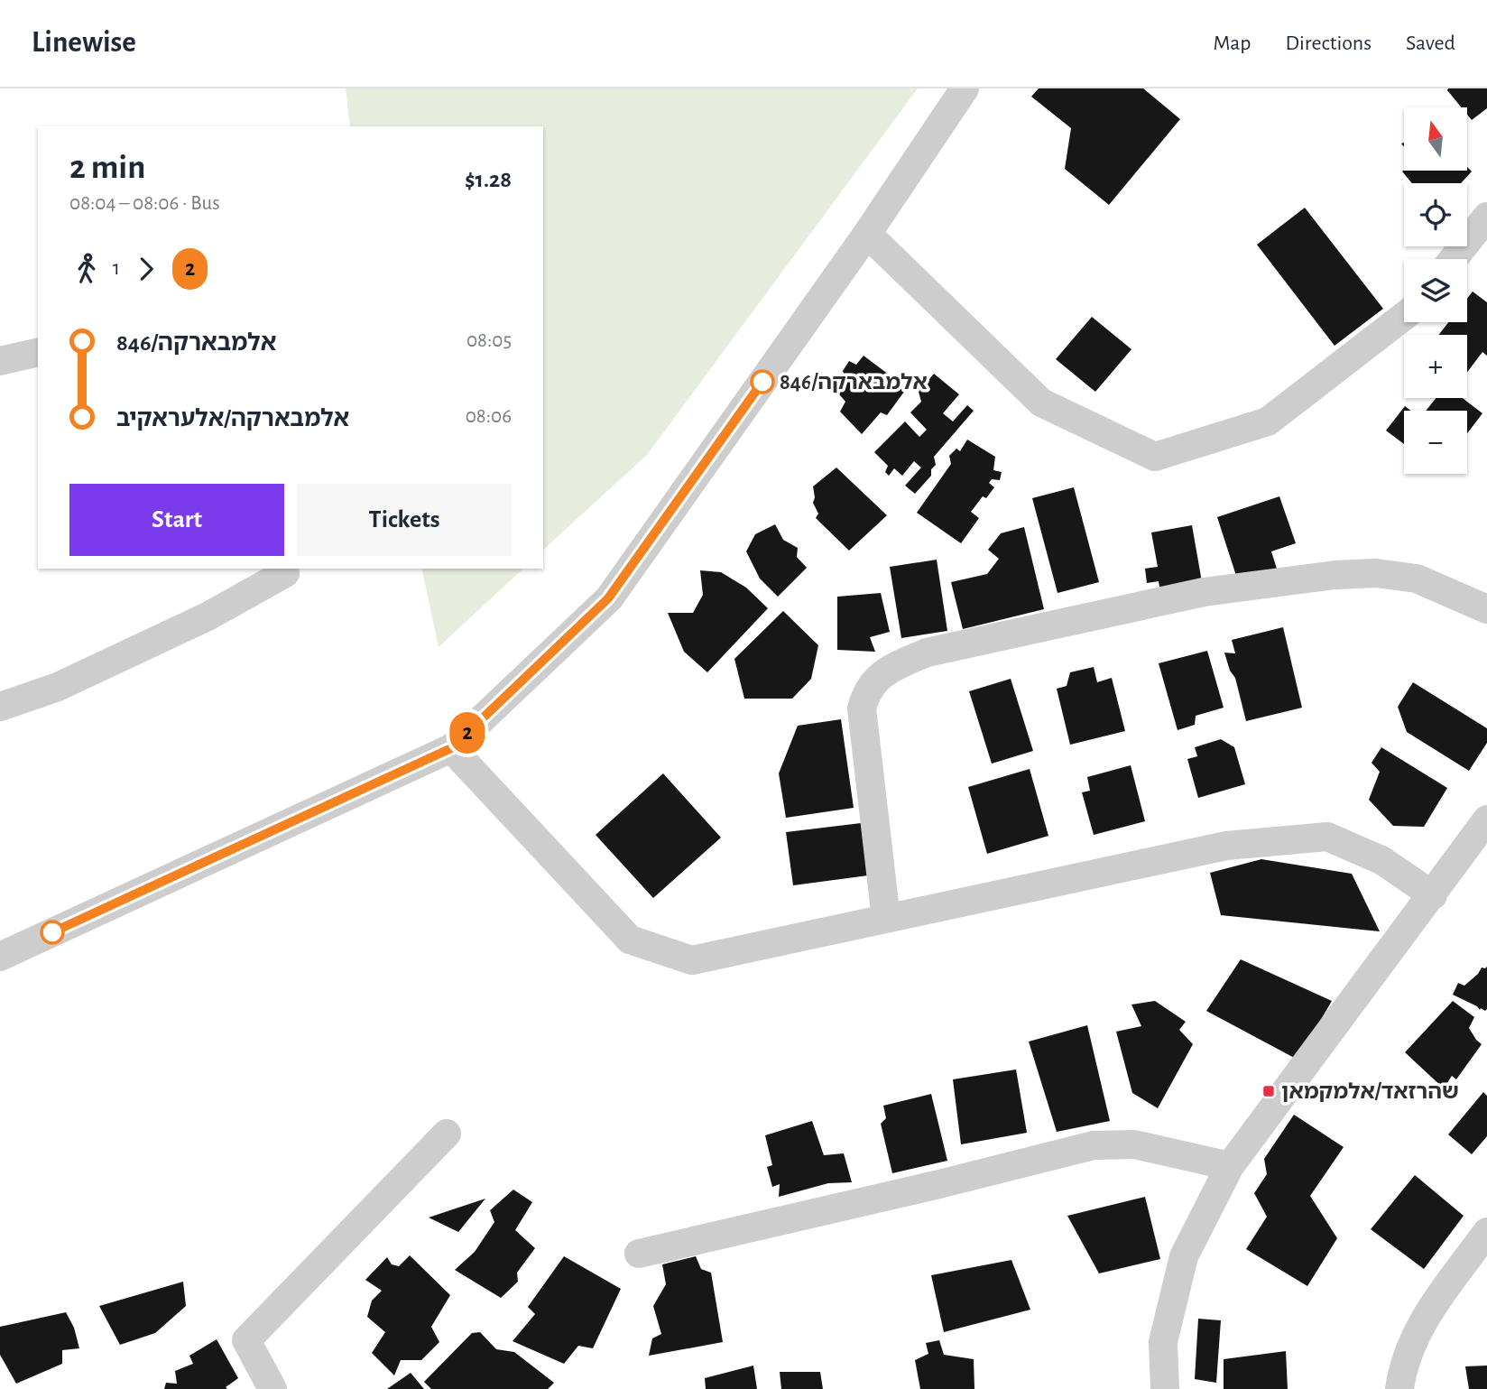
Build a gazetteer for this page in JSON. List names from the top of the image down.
{
  "places": {
    "other": ["אלמבארקה/846"],
    "transit": ["שהרזאד/אלמקמאן"]
  },
  "lines": ["bus line 2"],
  "north": "top",
  "page": {
    "header": "Linewise",
    "nav": ["Map", "Directions", "Saved"],
    "on_map": "2",
    "map_buttons": ["+", "−"],
    "heading": ["2 min", "08:04 – 08:06 · Bus", "$1.28"],
    "legs": ["1", "2"],
    "list": [
      {
        "name": "אלמבארקה/846",
        "value": "08:05"
      },
      {
        "name": "אלמבארקה/אלעראקיב",
        "value": "08:06"
      }
    ],
    "buttons": ["Start", "Tickets"]
  }
}
